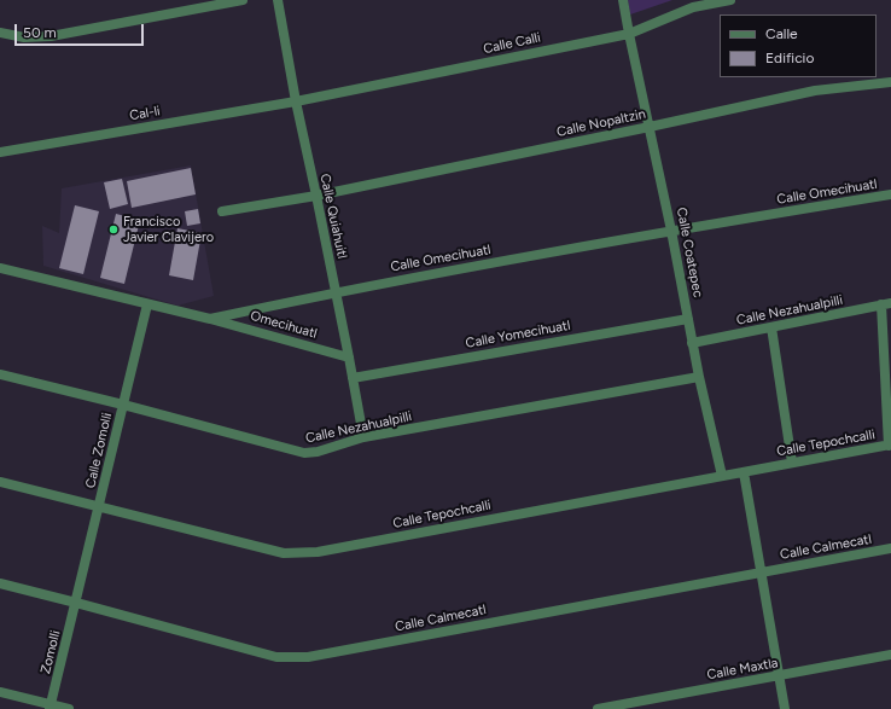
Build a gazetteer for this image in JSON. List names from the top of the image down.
{
  "streets": {
    "street": [
      "Calle Calli",
      "Cal-li",
      "Calle Nopaltzin",
      "Calle Omecihuatl",
      "Calle Quiahuitl",
      "Calle Coatepec",
      "Calle Nezahualpilli",
      "Omecihuatl",
      "Calle Yomecihuatl",
      "Calle Tepochcalli",
      "Calle Zomolli",
      "Calle Calmecatl",
      "Zomolli",
      "Calle Maxtla"
    ]
  },
  "crossings": [
    ["Calle Calli", "Cal-li"],
    ["Calle Calli", "Calle Quiahuitl"],
    ["Calle Calli", "Calle Coatepec"],
    ["Cal-li", "Calle Quiahuitl"],
    ["Calle Nopaltzin", "Calle Quiahuitl"],
    ["Calle Nopaltzin", "Calle Coatepec"],
    ["Calle Omecihuatl", "Calle Quiahuitl"],
    ["Calle Omecihuatl", "Calle Coatepec"],
    ["Calle Omecihuatl", "Omecihuatl"],
    ["Calle Omecihuatl", "Calle Zomolli"],
    ["Calle Quiahuitl", "Calle Nezahualpilli"],
    ["Calle Quiahuitl", "Omecihuatl"],
    ["Calle Quiahuitl", "Calle Yomecihuatl"],
    ["Calle Coatepec", "Calle Nezahualpilli"],
    ["Calle Coatepec", "Calle Yomecihuatl"],
    ["Calle Coatepec", "Calle Tepochcalli"],
    ["Calle Nezahualpilli", "Calle Zomolli"],
    ["Calle Tepochcalli", "Calle Zomolli"],
    ["Calle Zomolli", "Calle Calmecatl"],
    ["Calle Zomolli", "Zomolli"],
    ["Calle Calmecatl", "Zomolli"]
  ],
  "places": ["Francisco Javier Clavijero"],
  "legend": ["Calle", "Edificio"],
  "scale_bar": "50 m"
}
